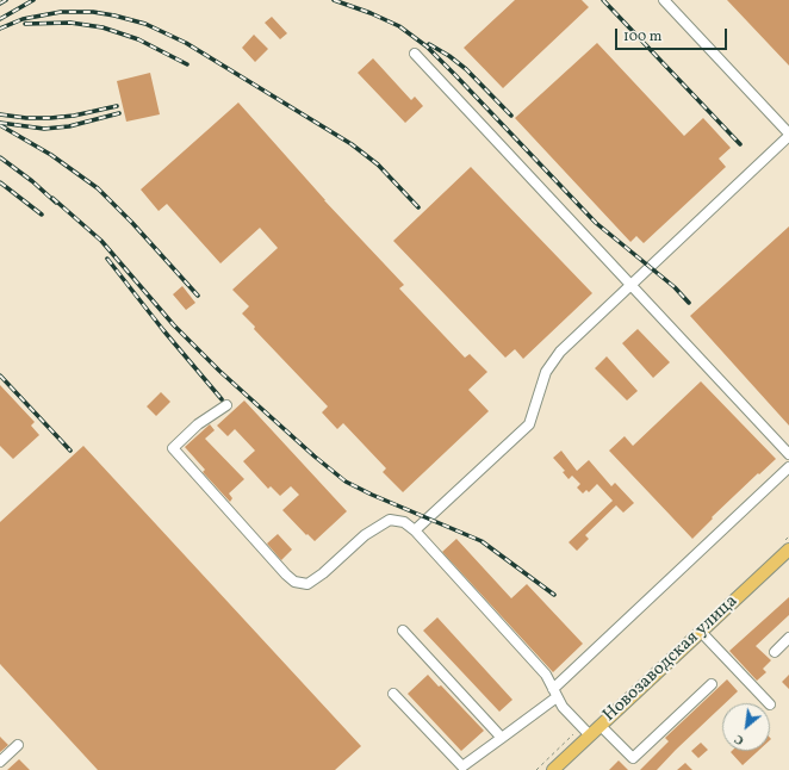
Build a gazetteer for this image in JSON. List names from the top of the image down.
{
  "streets": {
    "main road": ["Новозаводская улица"]
  },
  "scale_bar": "100 m",
  "north": "bottom left"
}
